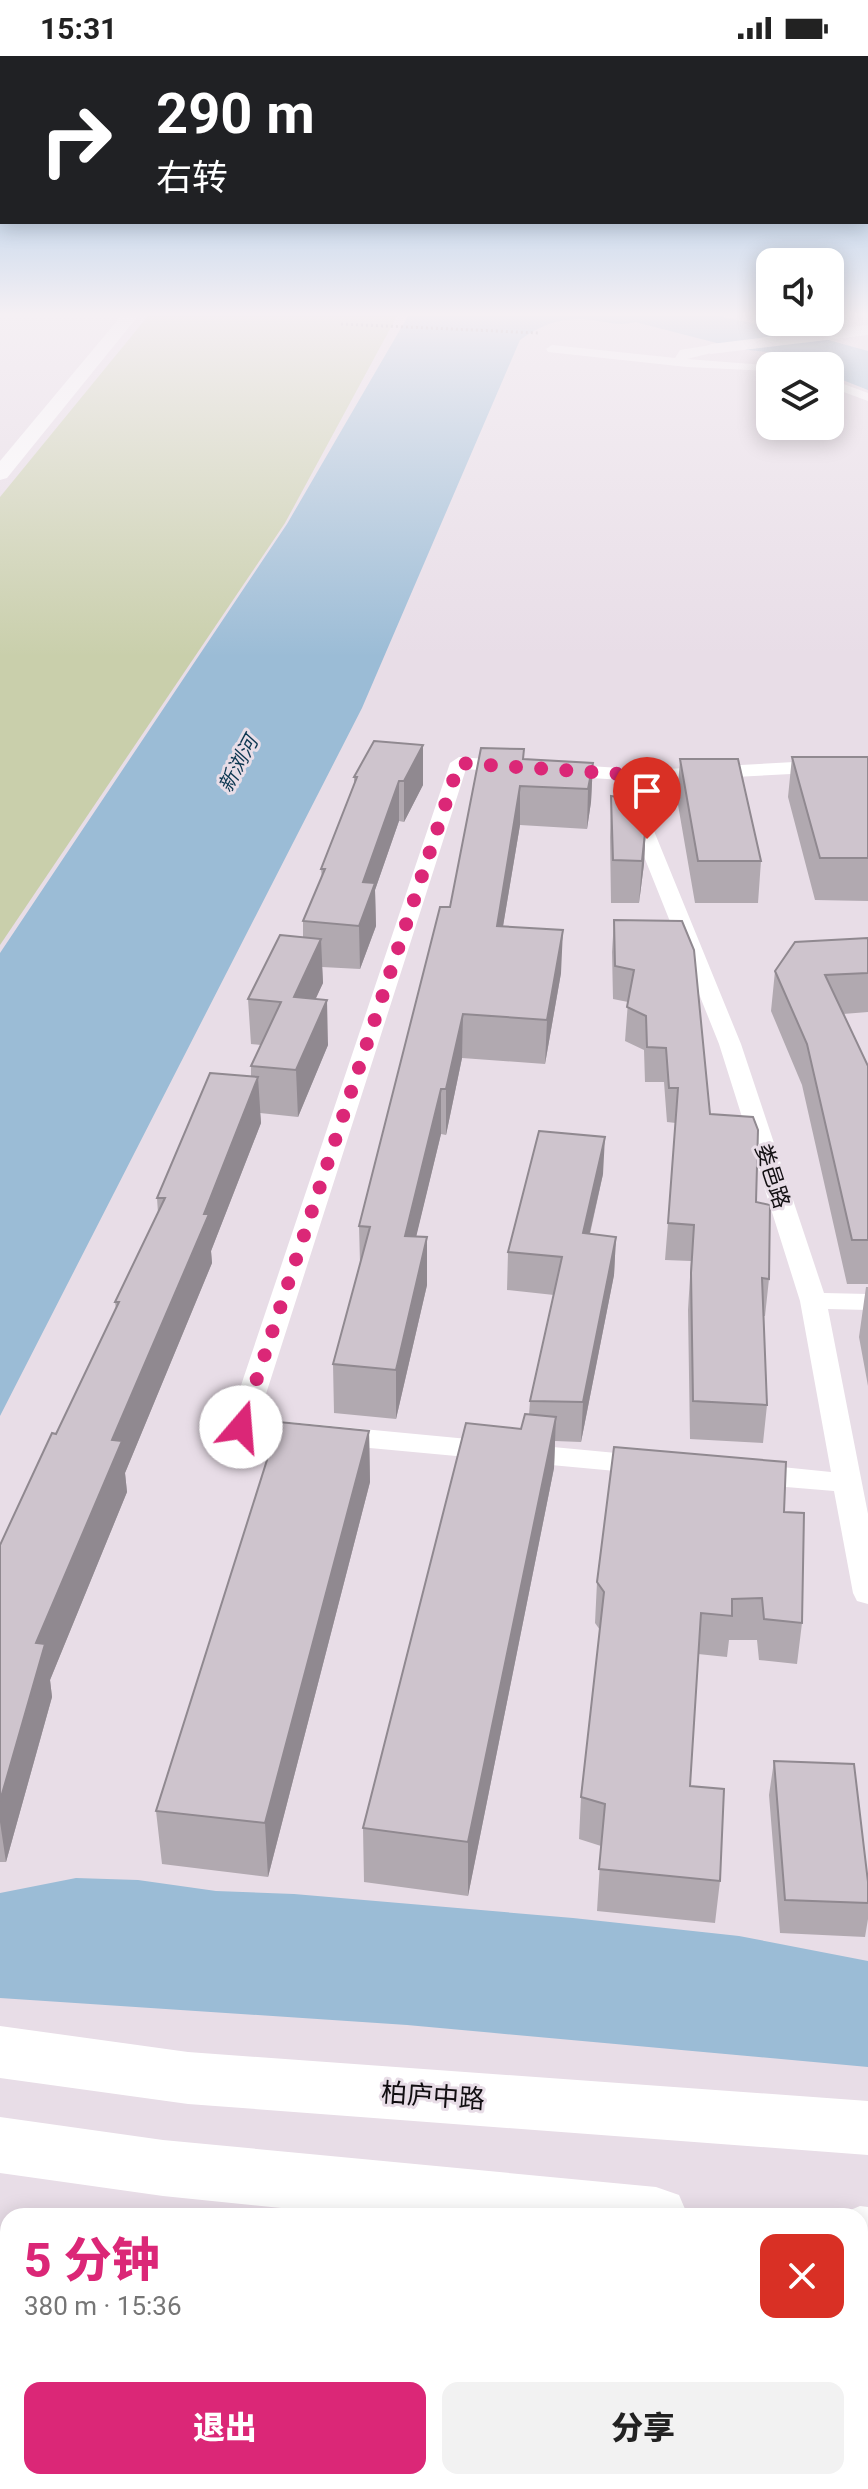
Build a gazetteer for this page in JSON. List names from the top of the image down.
{
  "streets": {
    "main road": ["柏庐中路"],
    "street": ["娄邑路"]
  },
  "water": ["新浏河"],
  "page": {
    "status": "15:31",
    "turn": ["290 m", "右转"],
    "heading": ["5 分钟", "380 m · 15:36"],
    "buttons": ["退出", "分享"]
  }
}
